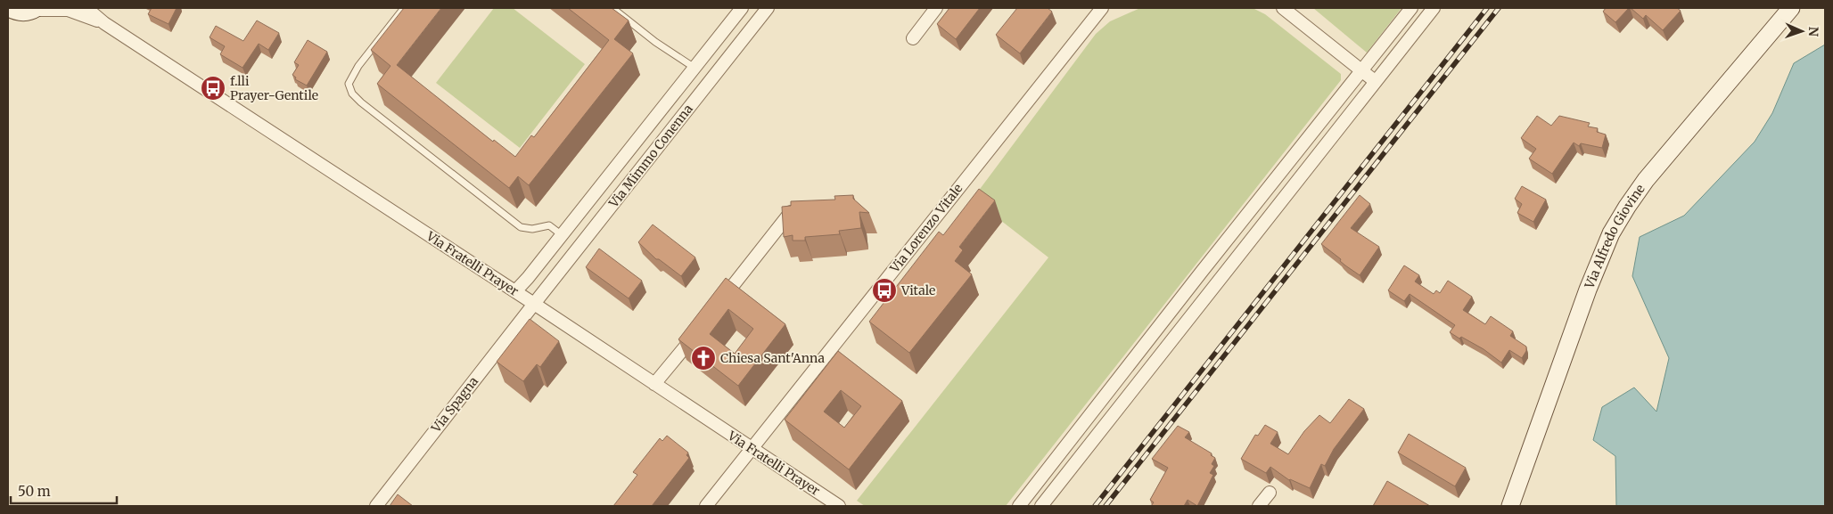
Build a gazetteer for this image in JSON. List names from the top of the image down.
{
  "streets": {
    "main road": ["Via Alfredo Giovine"],
    "street": [
      "Via Mimmo Conenna",
      "Via Lorenzo Vitale",
      "Via Fratelli Prayer",
      "Via Spagna"
    ]
  },
  "crossings": [
    ["Via Mimmo Conenna", "Via Fratelli Prayer"],
    ["Via Mimmo Conenna", "Via Spagna"],
    ["Via Lorenzo Vitale", "Via Fratelli Prayer"],
    ["Via Fratelli Prayer", "Via Spagna"]
  ],
  "places": {
    "bus stop": ["f.lli Prayer-Gentile", "Vitale"],
    "church": ["Chiesa Sant'Anna"]
  },
  "scale_bar": "50 m",
  "north": "right"
}
